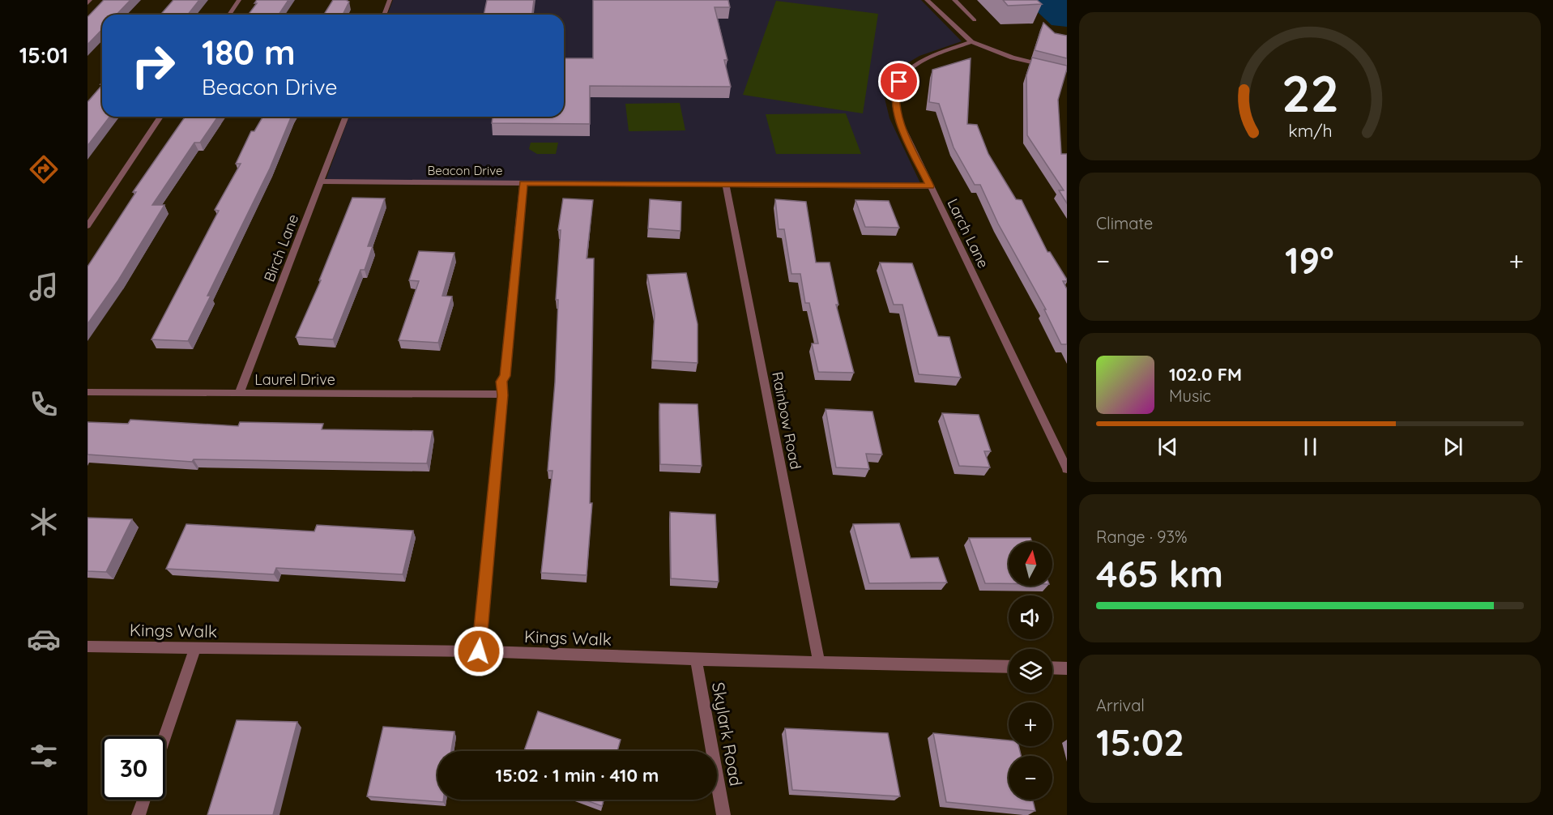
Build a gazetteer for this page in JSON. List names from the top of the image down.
{
  "streets": {
    "street": [
      "Beacon Drive",
      "Larch Lane",
      "Birch Lane",
      "Laurel Drive",
      "Rainbow Road",
      "Kings Walk",
      "Skylark Road"
    ]
  },
  "crossings": [
    ["Beacon Drive", "Larch Lane"],
    ["Beacon Drive", "Birch Lane"],
    ["Beacon Drive", "Rainbow Road"],
    ["Birch Lane", "Laurel Drive"],
    ["Rainbow Road", "Kings Walk"],
    ["Kings Walk", "Skylark Road"]
  ],
  "north": "top",
  "page": {
    "tabs": "15:01",
    "turn": ["180 m", "Beacon Drive"],
    "tile": [
      "Climate",
      ["Range · 93%", "465 km"],
      ["Arrival", "15:02"]
    ],
    "heat": ["−", "19°", "+"],
    "song": ["102.0 FM", "Music"],
    "map_buttons": ["+", "−"],
    "limit": "30",
    "trip": "15:02 · 1 min · 410 m",
    "gauge": ["22", "km/h"]
  }
}
